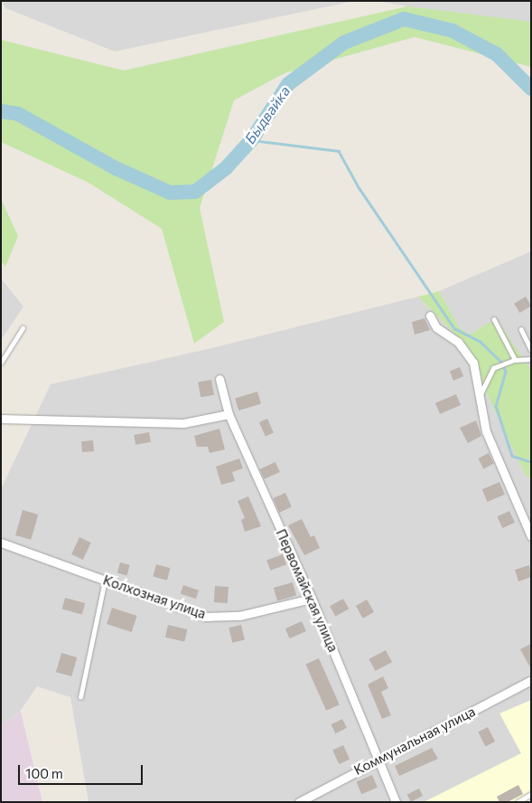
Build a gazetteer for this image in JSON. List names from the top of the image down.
{
  "streets": {
    "street": ["Первомайская улица", "Колхозная улица", "Коммунальная улица"]
  },
  "crossings": [
    ["Первомайская улица", "Колхозная улица"],
    ["Первомайская улица", "Коммунальная улица"]
  ],
  "water": ["Быдвайка"],
  "scale_bar": "100 m"
}
